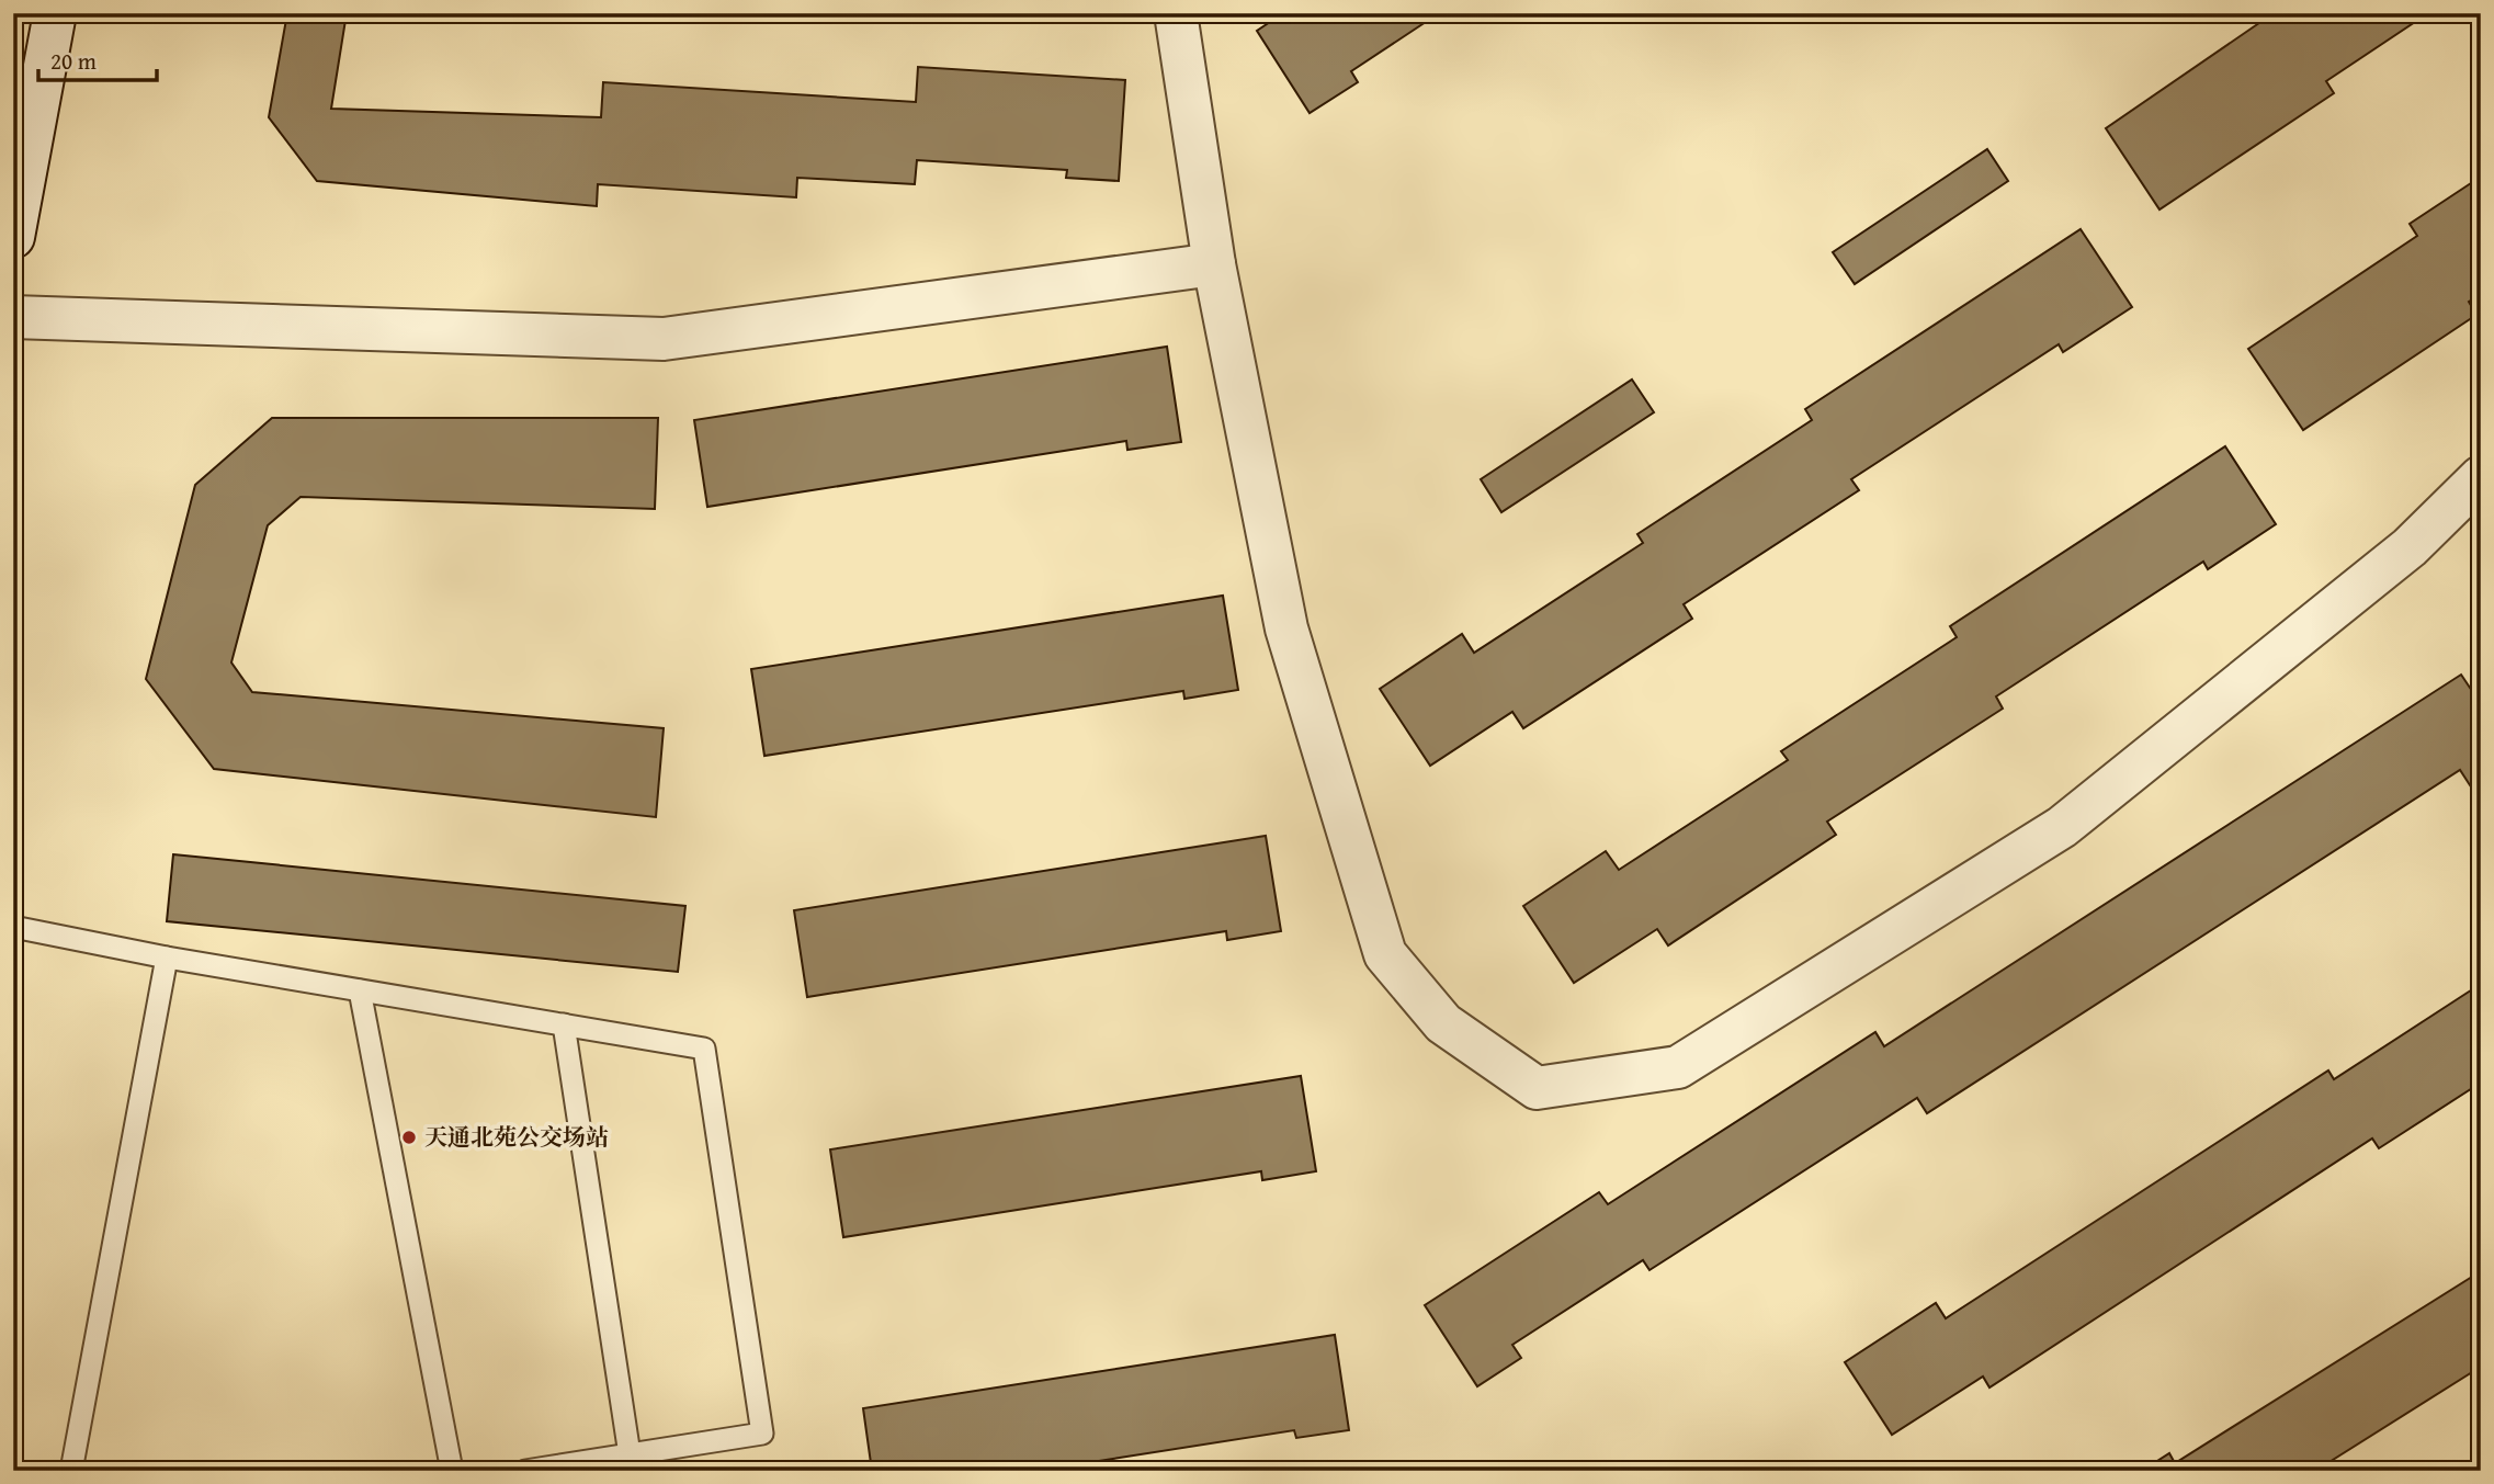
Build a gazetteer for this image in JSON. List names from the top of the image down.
{
  "places": ["天通北苑公交场站"],
  "scale_bar": "20 m"
}
